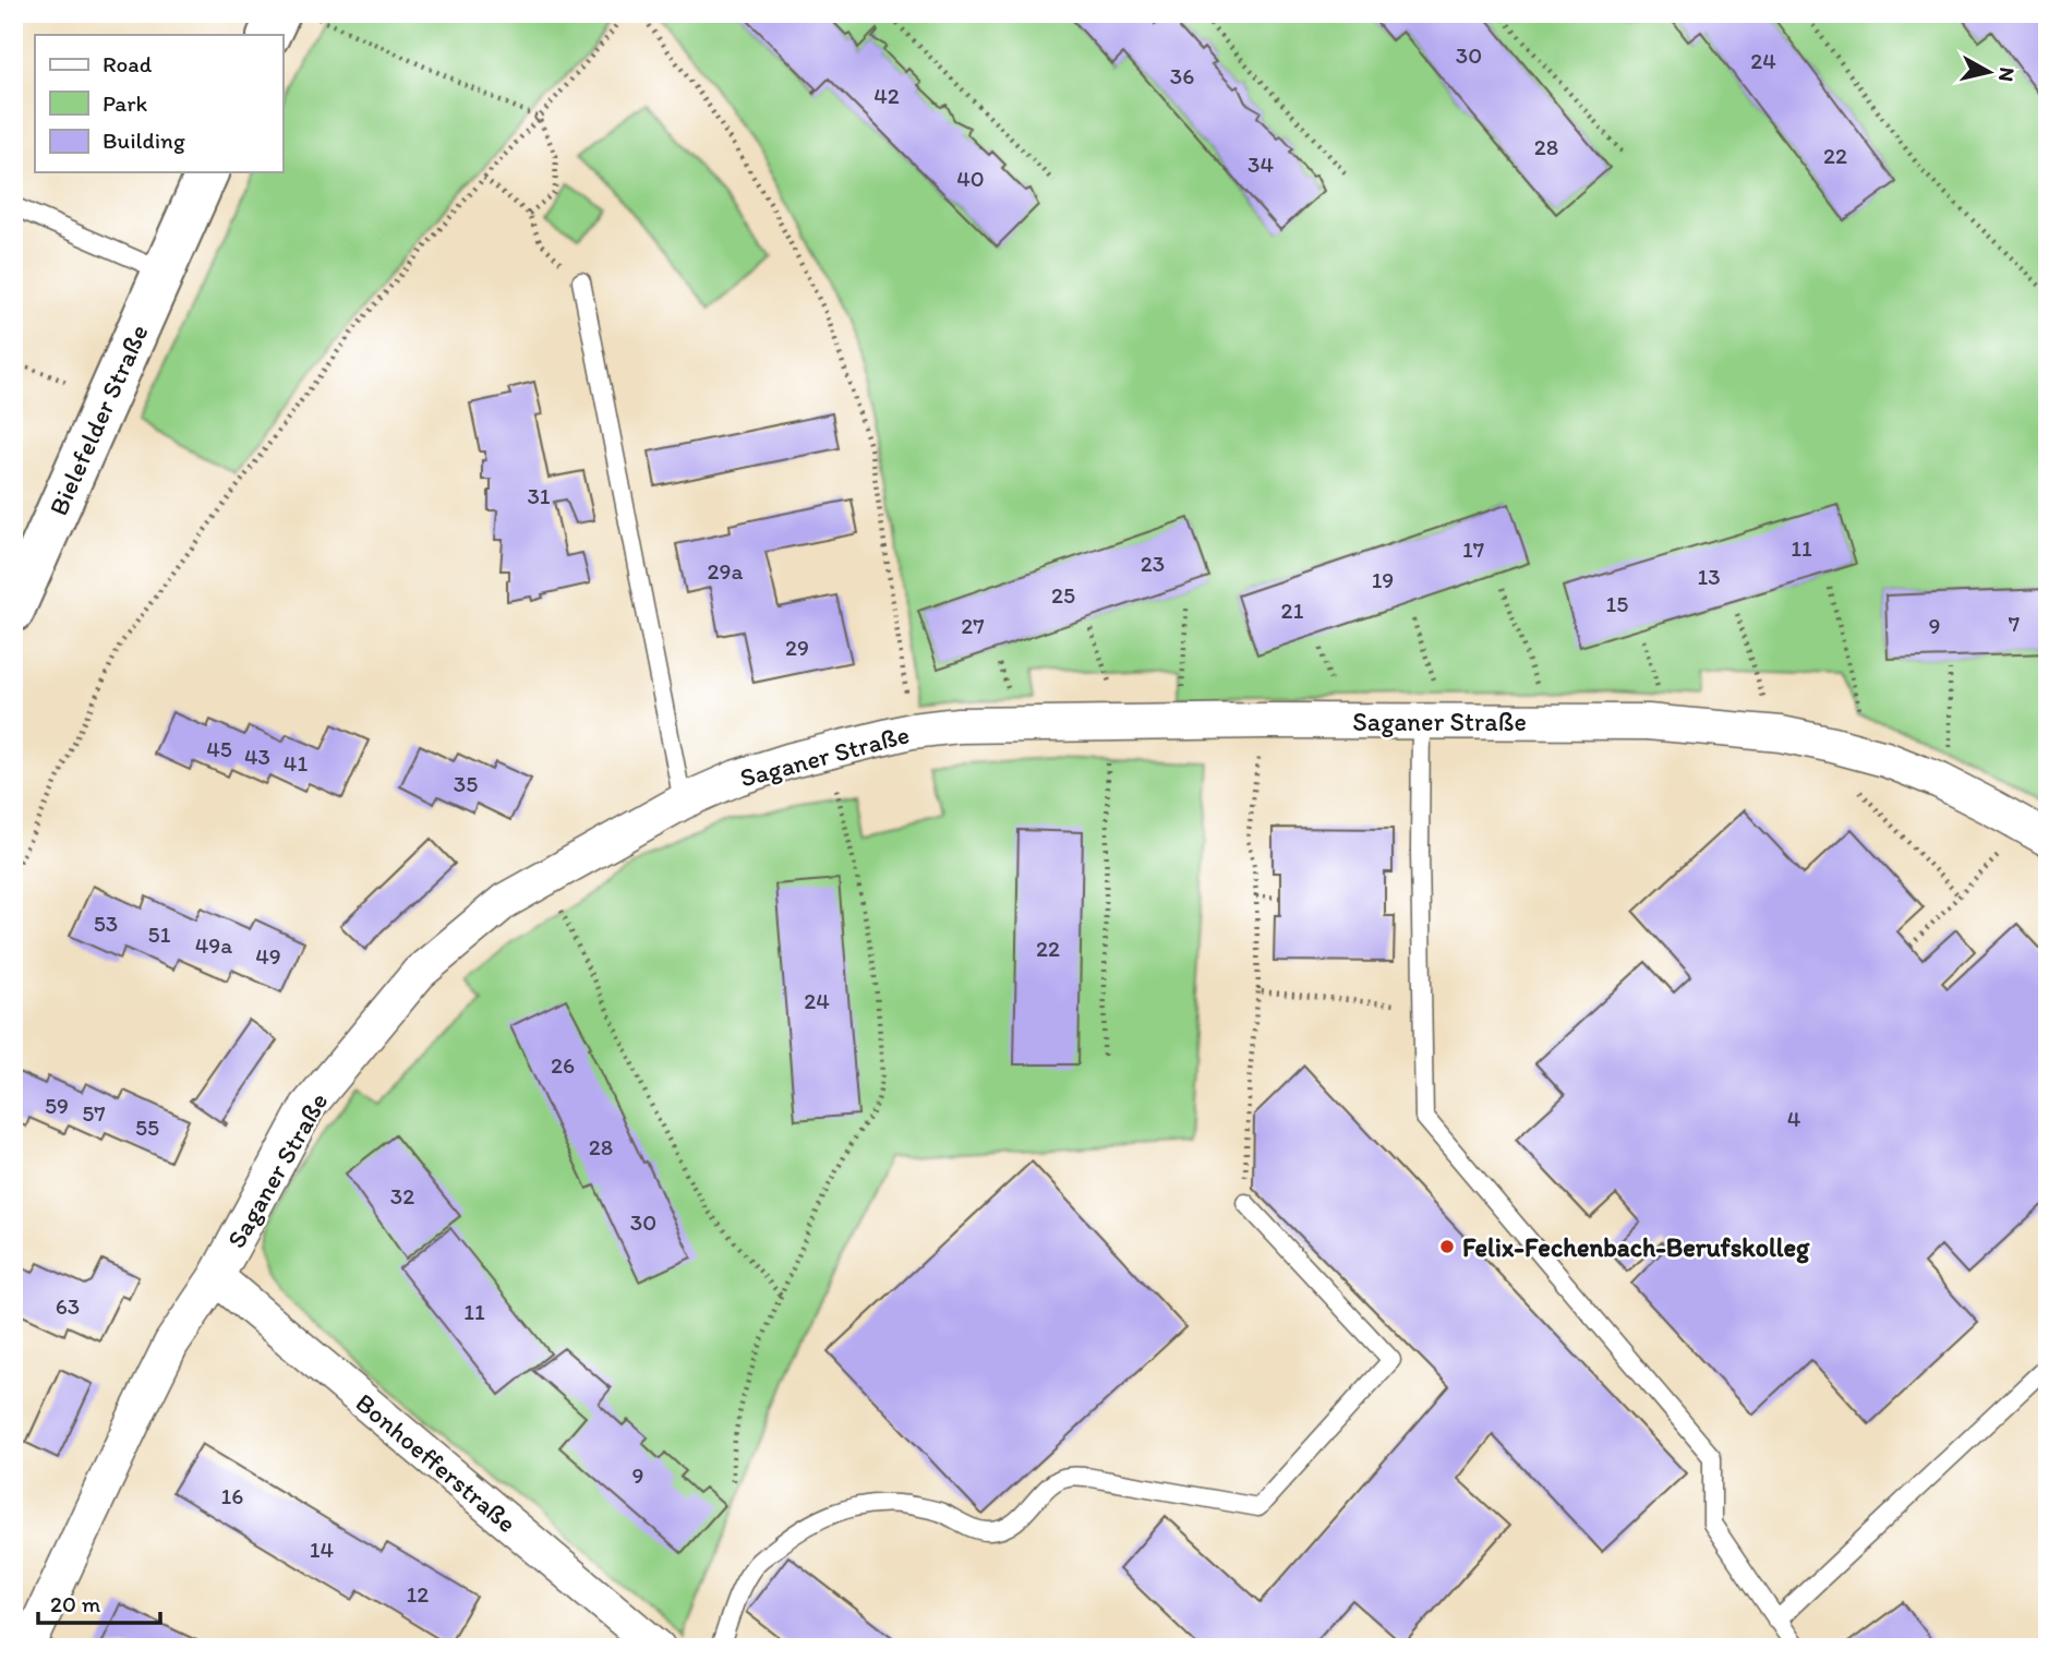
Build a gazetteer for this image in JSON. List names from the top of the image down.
{
  "streets": {
    "main road": ["Bielefelder Straße"],
    "street": ["Saganer Straße", "Bonhoefferstraße"]
  },
  "crossings": [
    ["Saganer Straße", "Bonhoefferstraße"]
  ],
  "places": ["Felix-Fechenbach-Berufskolleg"],
  "house_numbers": [
    "30",
    "24",
    "36",
    "42",
    "28",
    "22",
    "34",
    "40",
    "31",
    "11",
    "17",
    "23",
    "29a",
    "13",
    "19",
    "25",
    "15",
    "21",
    "7",
    "27",
    "9",
    "29",
    "45",
    "43",
    "41",
    "35",
    "53",
    "51",
    "49a",
    "22",
    "49",
    "24",
    "26",
    "59",
    "57",
    "4",
    "55",
    "28",
    "32",
    "30",
    "63",
    "11",
    "9",
    "16",
    "14",
    "12"
  ],
  "legend": ["Road", "Park", "Building"],
  "scale_bar": "20 m",
  "north": "right"
}
